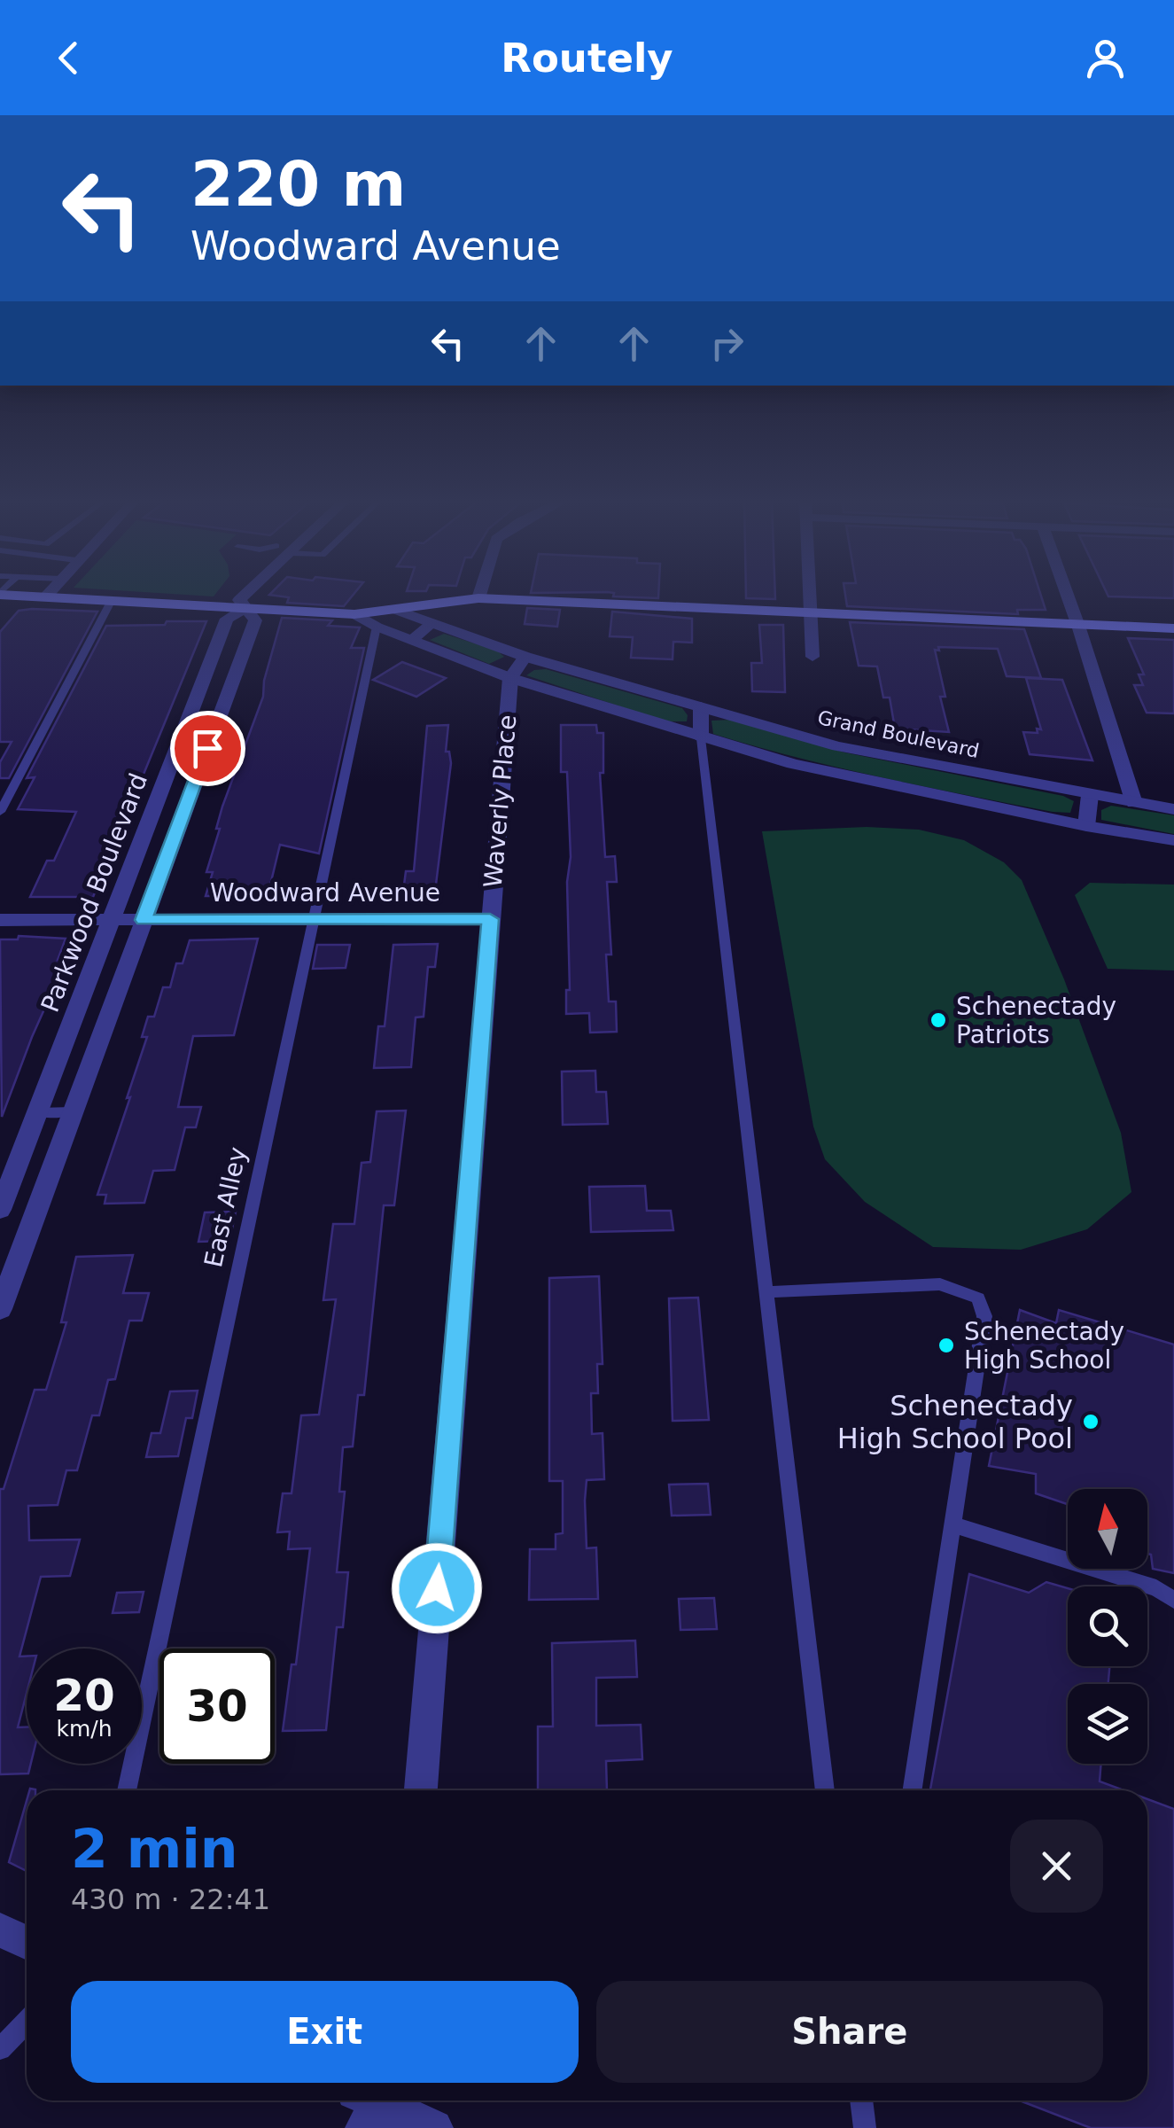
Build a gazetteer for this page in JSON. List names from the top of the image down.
{
  "streets": {
    "street": [
      "Grand Boulevard",
      "Waverly Place",
      "Parkwood Boulevard",
      "Woodward Avenue"
    ],
    "lane": ["East Alley"]
  },
  "crossings": [
    ["Grand Boulevard", "Waverly Place"],
    ["Waverly Place", "Woodward Avenue"],
    ["Parkwood Boulevard", "Woodward Avenue"],
    ["Woodward Avenue", "East Alley"]
  ],
  "places": ["Schenectady Patriots", "Schenectady High School", "Schenectady High School Pool"],
  "north": "top",
  "page": {
    "header": "Routely",
    "turn": ["220 m", "Woodward Avenue"],
    "speed": "20 km/h",
    "limit": "30",
    "heading": ["2 min", "430 m · 22:41"],
    "buttons": ["Exit", "Share"]
  }
}
